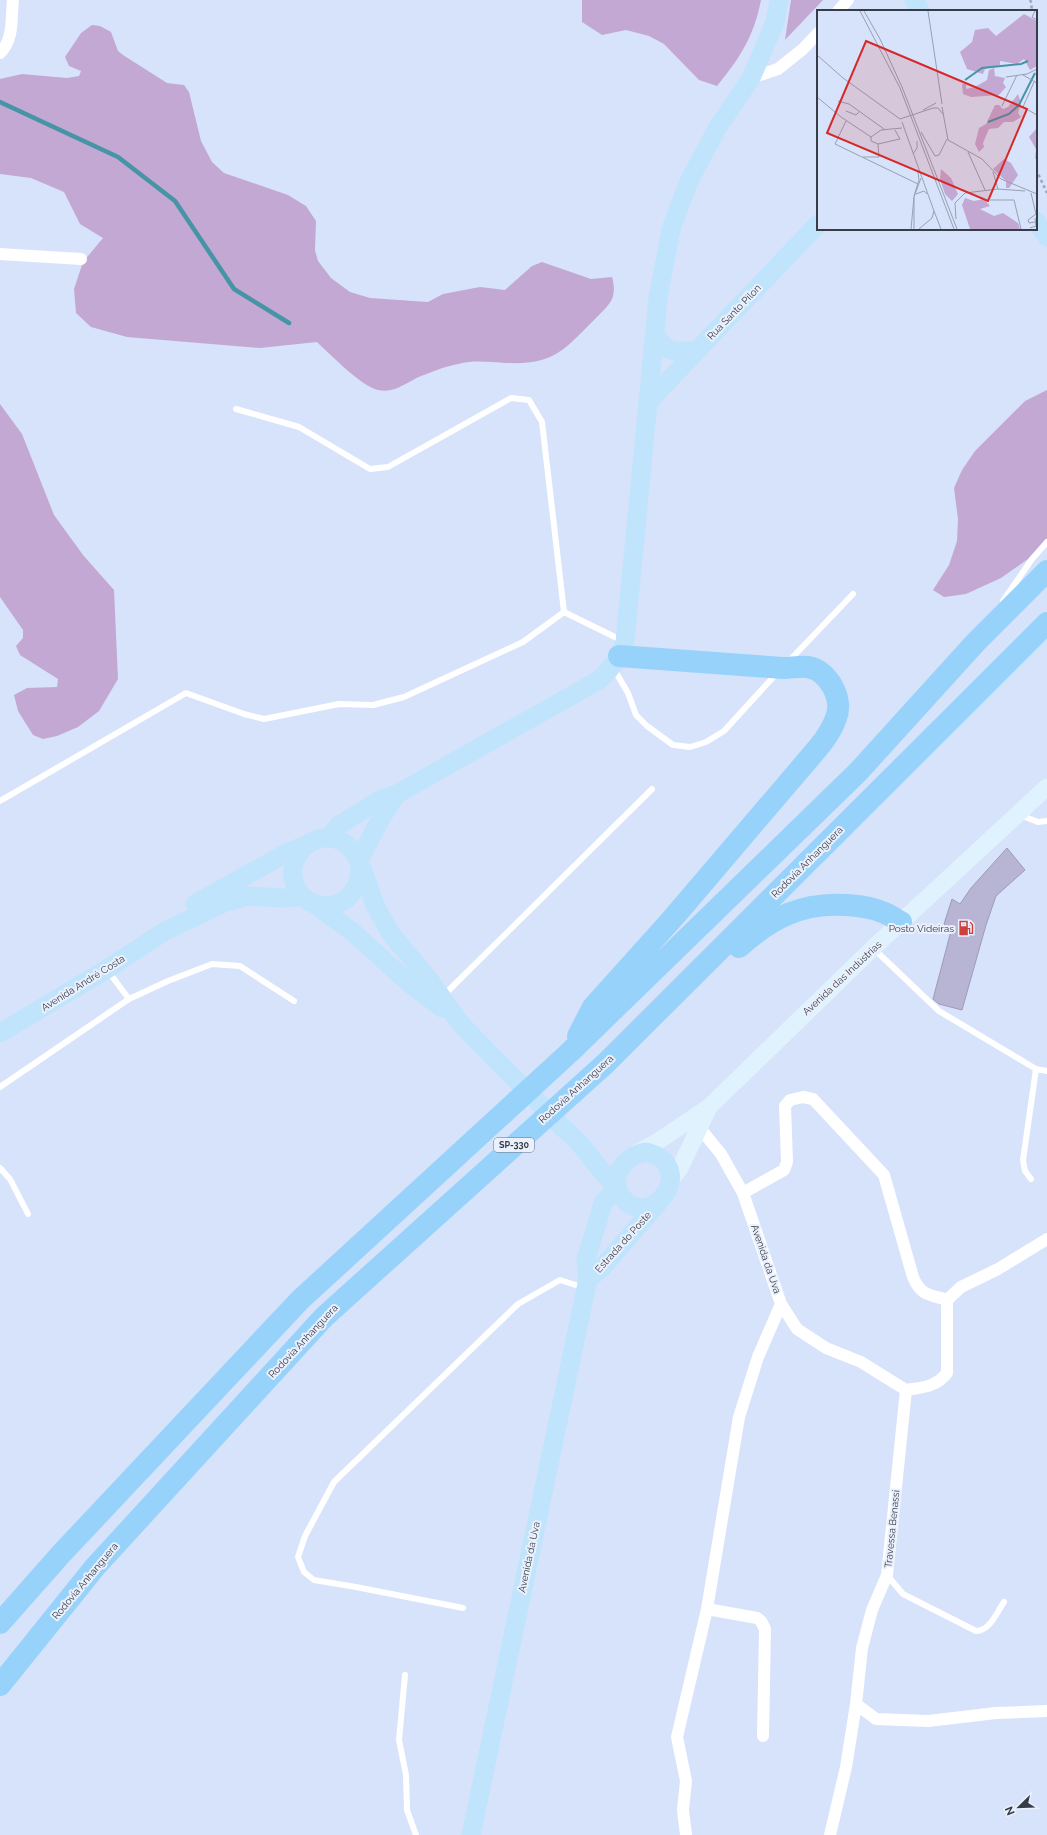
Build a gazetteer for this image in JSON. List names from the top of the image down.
{
  "streets": {
    "highway": ["Rodovia Anhanguera", "SP-330"],
    "main road": [
      "Rua Santo Pilon",
      "Avenida das Indústrias",
      "Avenida André Costa",
      "Estrada do Poste",
      "Avenida da Uva"
    ],
    "street": ["Travessa Benassi"]
  },
  "crossings": [
    ["Avenida das Indústrias", "Estrada do Poste"],
    ["Avenida das Indústrias", "Avenida da Uva"],
    ["Estrada do Poste", "Avenida da Uva"],
    ["Avenida da Uva", "Travessa Benassi"]
  ],
  "places": {
    "fuel station": ["Posto Videiras"]
  },
  "north": "bottom left"
}
